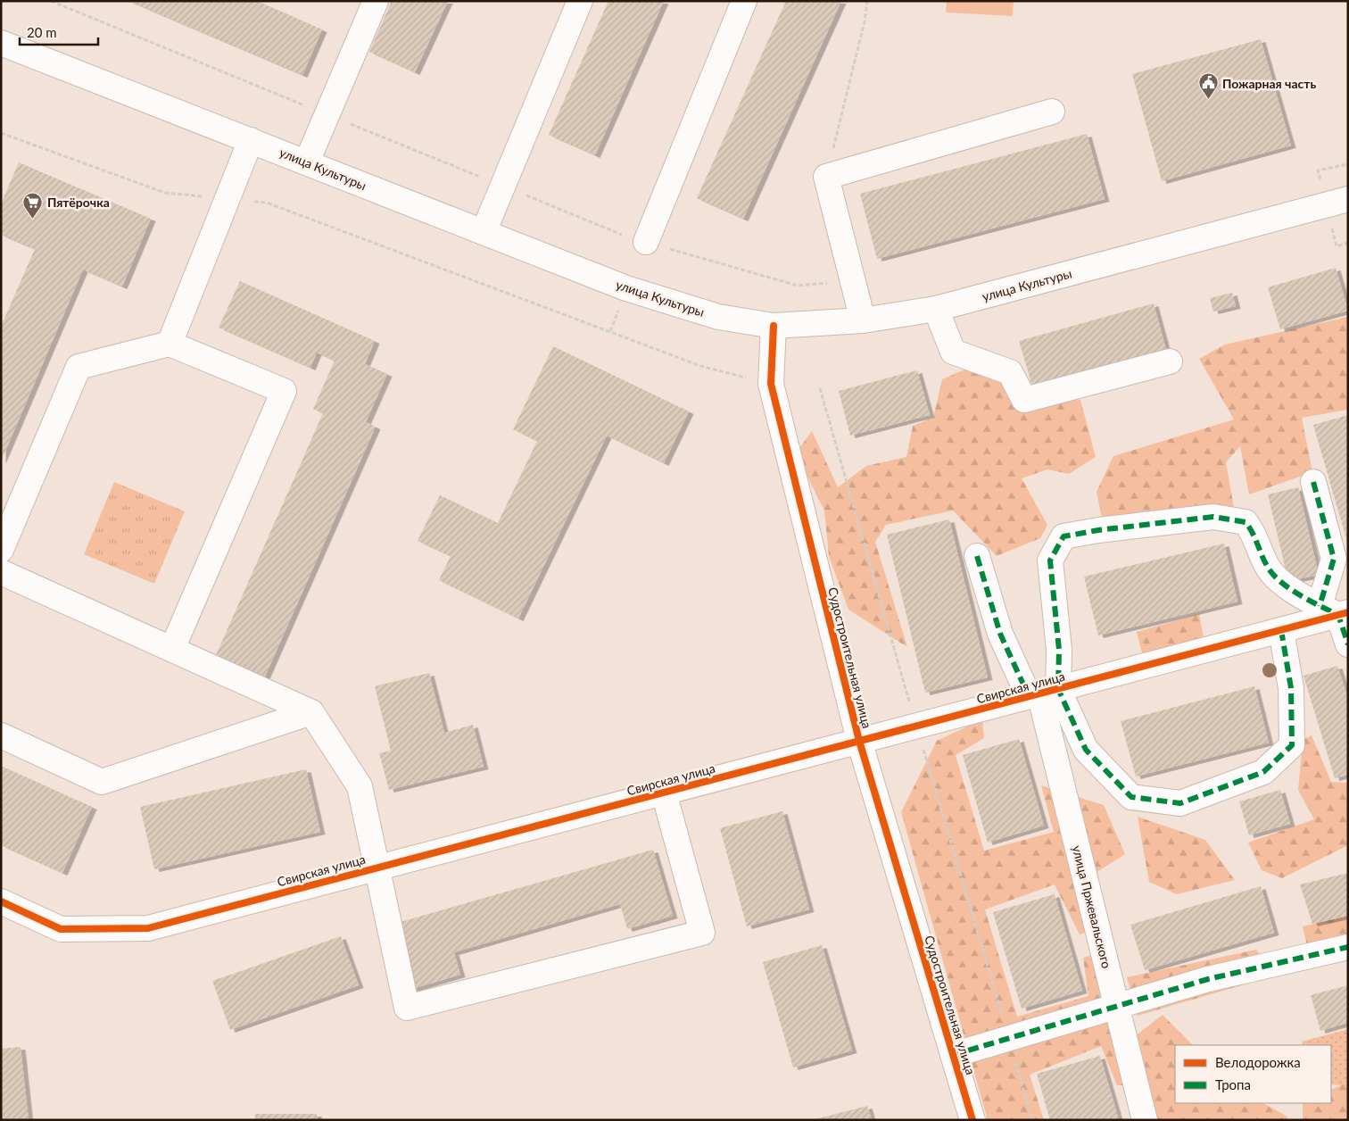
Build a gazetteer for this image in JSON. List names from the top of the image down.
{
  "streets": {
    "street": [
      "улица Культуры",
      "Судостроительная улица",
      "Свирская улица",
      "улица Пржевальского"
    ]
  },
  "crossings": [
    ["улица Культуры", "Судостроительная улица"],
    ["Судостроительная улица", "Свирская улица"],
    ["Свирская улица", "улица Пржевальского"]
  ],
  "places": {
    "public building": ["Пожарная часть"],
    "supermarket": ["Пятёрочка"]
  },
  "legend": ["Велодорожка", "Тропа"],
  "scale_bar": "20 m"
}
